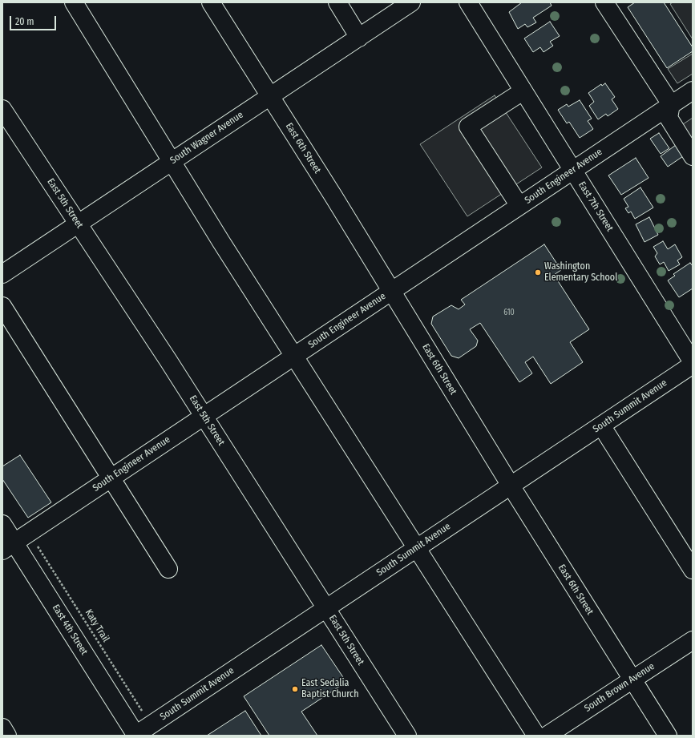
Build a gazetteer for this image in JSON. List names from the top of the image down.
{
  "streets": {
    "street": [
      "South Wagner Avenue",
      "East 6th Street",
      "South Engineer Avenue",
      "East 5th Street",
      "East 7th Street",
      "South Summit Avenue",
      "East 4th Street",
      "South Brown Avenue"
    ],
    "path": ["Katy Trail"]
  },
  "crossings": [
    ["South Wagner Avenue", "East 6th Street"],
    ["South Wagner Avenue", "East 5th Street"],
    ["East 6th Street", "South Engineer Avenue"],
    ["East 6th Street", "South Summit Avenue"],
    ["East 6th Street", "South Brown Avenue"],
    ["South Engineer Avenue", "East 5th Street"],
    ["South Engineer Avenue", "East 7th Street"],
    ["South Engineer Avenue", "East 4th Street"],
    ["East 5th Street", "South Summit Avenue"],
    ["East 7th Street", "South Summit Avenue"],
    ["South Summit Avenue", "East 4th Street"]
  ],
  "places": ["Washington Elementary School", "East Sedalia Baptist Church"],
  "house_numbers": ["610"],
  "scale_bar": "20 m"
}
